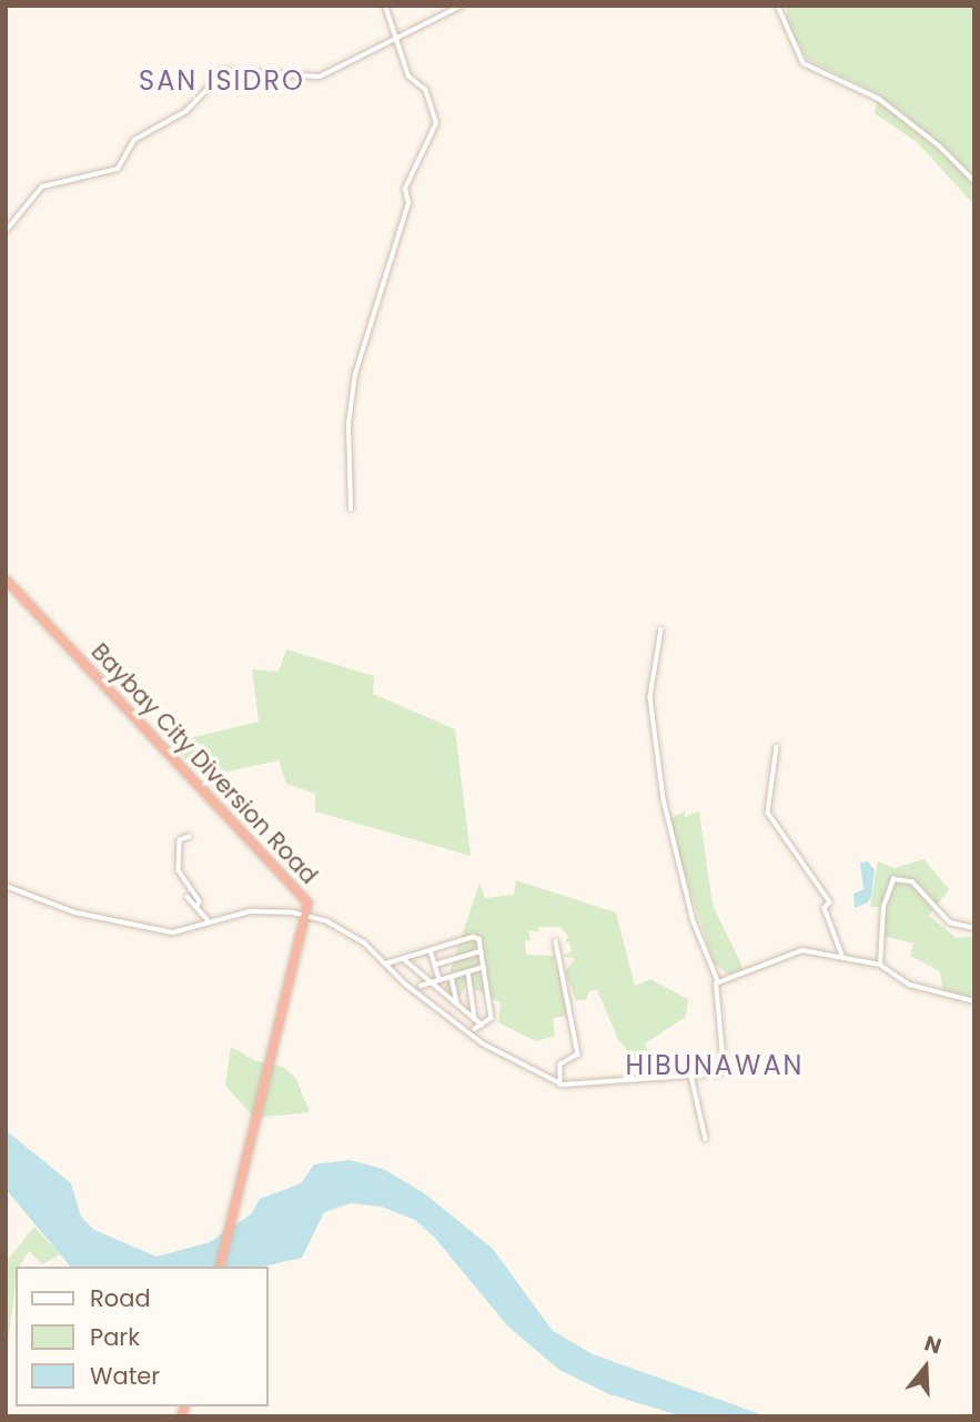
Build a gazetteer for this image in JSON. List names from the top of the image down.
{
  "streets": {
    "highway": ["Baybay City Diversion Road"]
  },
  "districts": ["SAN ISIDRO", "HIBUNAWAN"],
  "legend": ["Road", "Park", "Water"],
  "north": "top"
}
